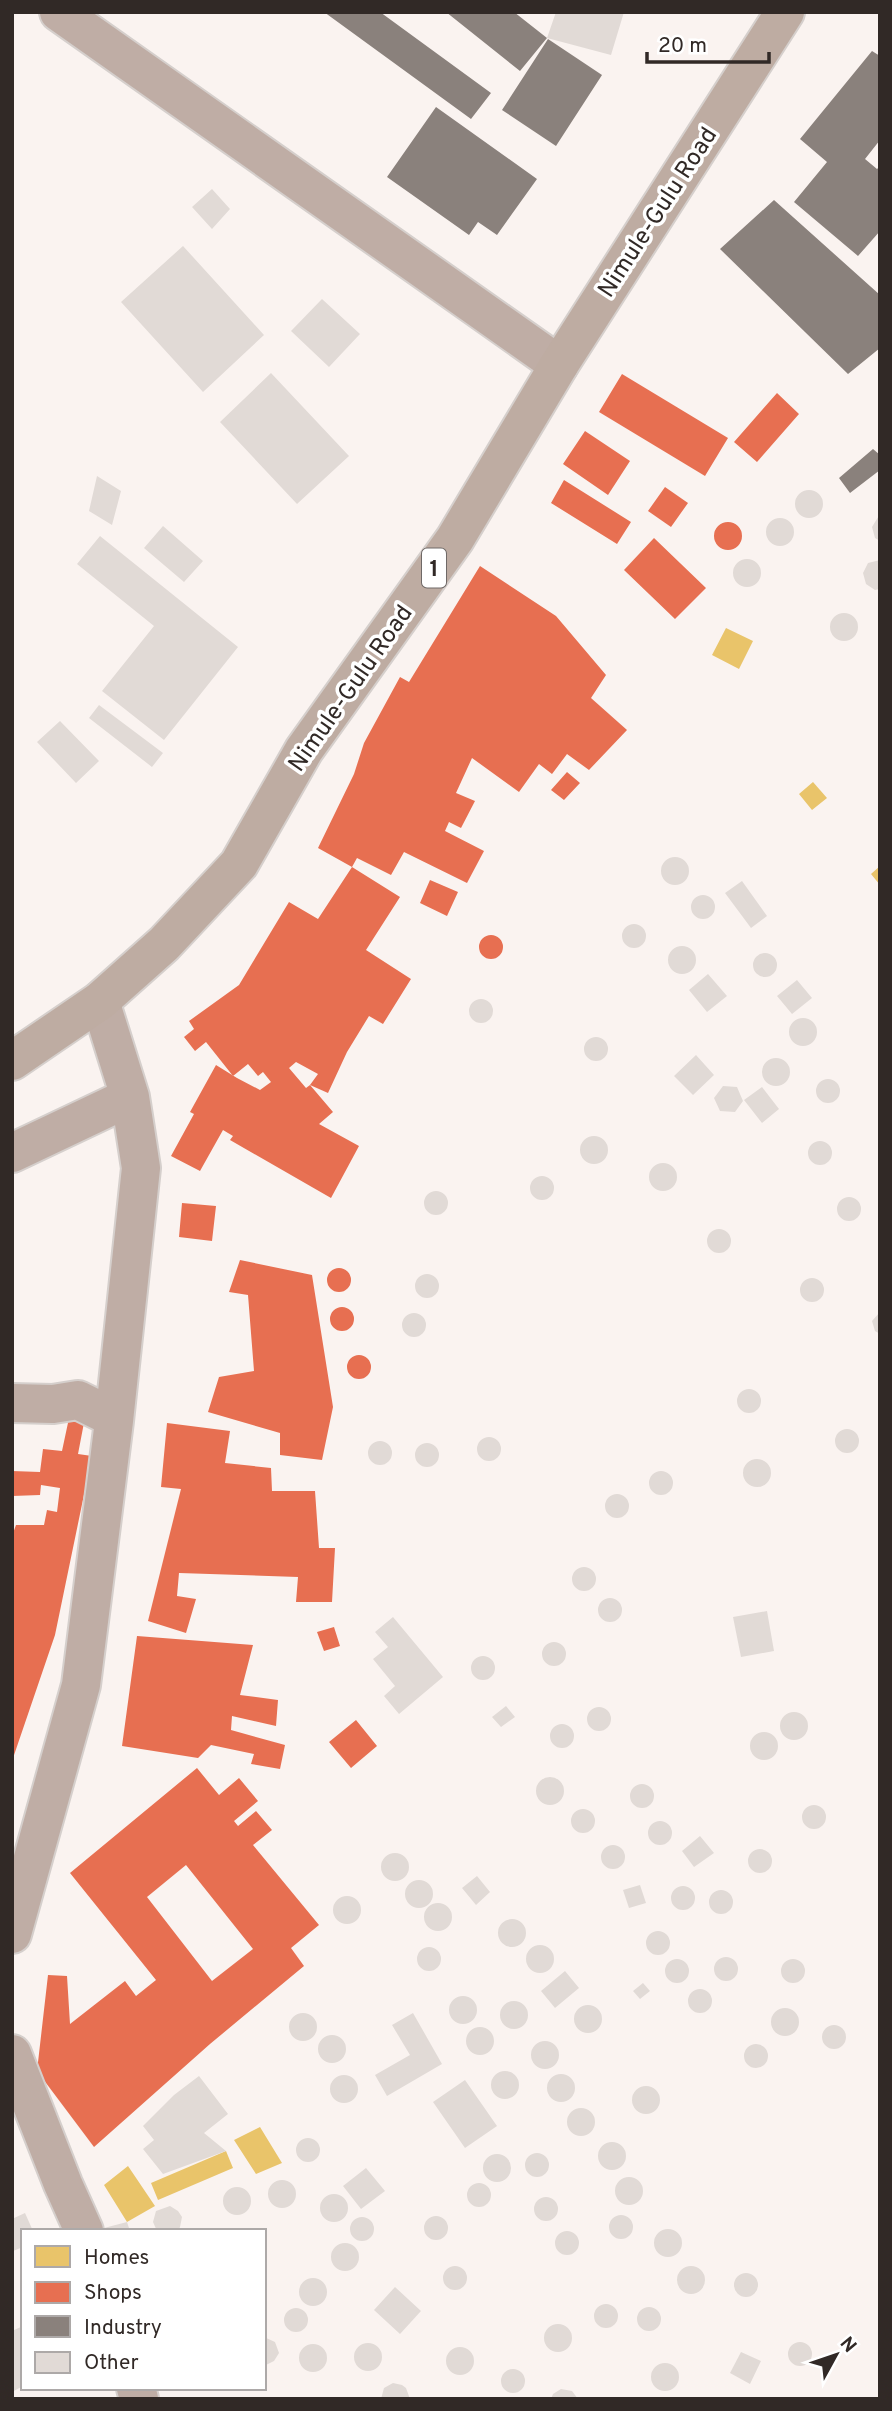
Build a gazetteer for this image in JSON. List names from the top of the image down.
{
  "streets": {
    "main road": ["Nimule-Gulu Road", "1"]
  },
  "legend": [
    "Homes",
    "Shops",
    "Industry",
    "Other"
  ],
  "scale_bar": "20 m",
  "north": "top right"
}
